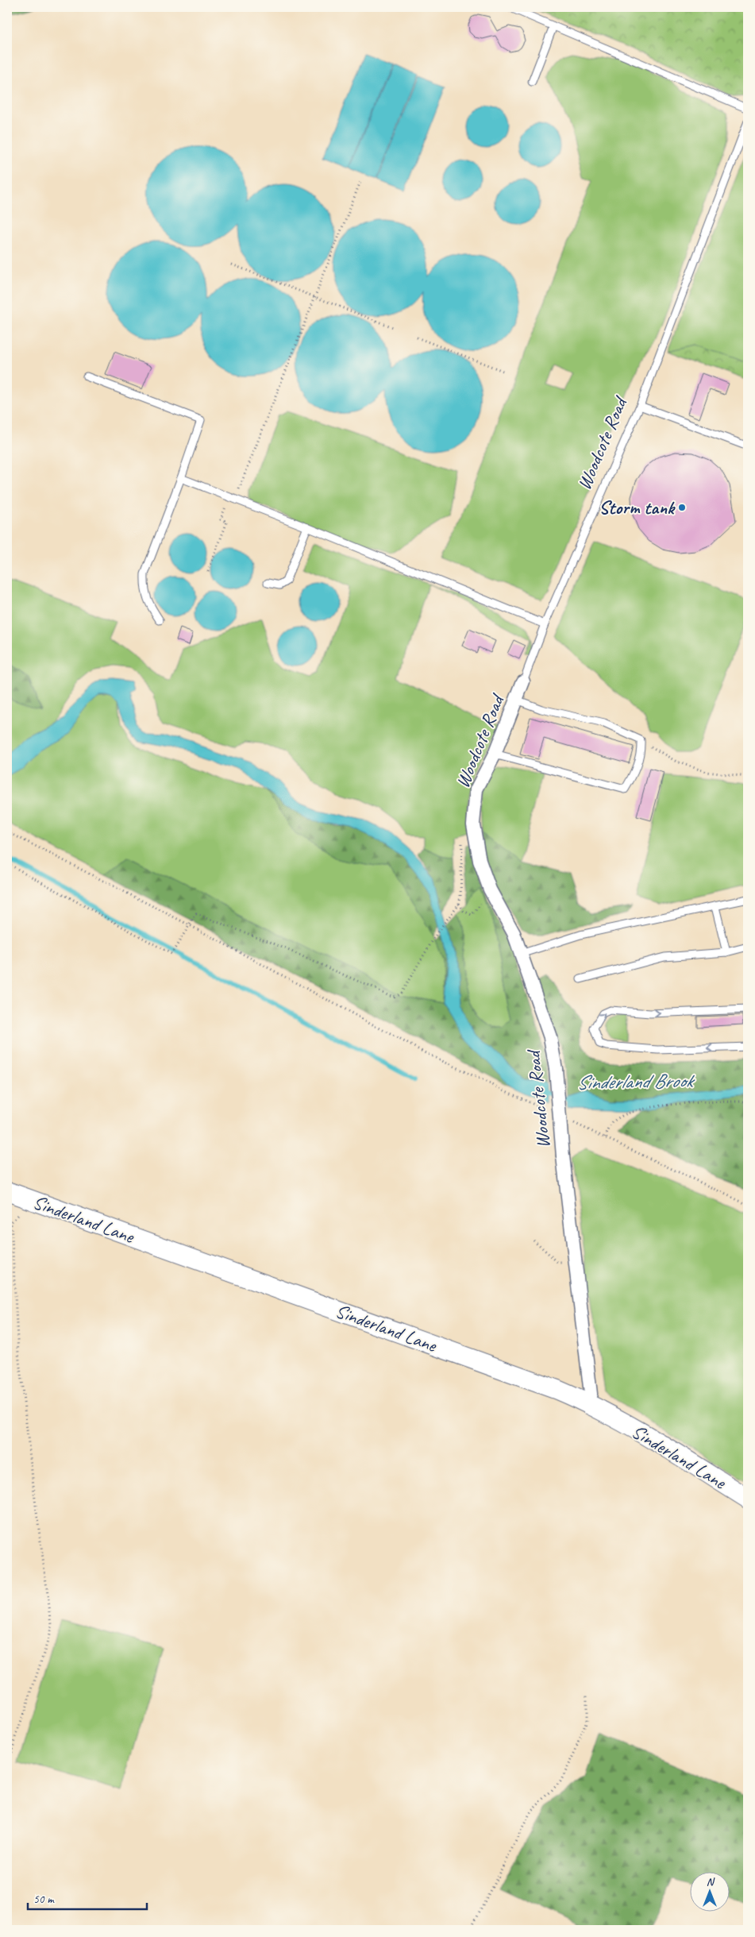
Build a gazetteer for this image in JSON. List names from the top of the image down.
{
  "streets": {
    "street": ["Woodcote Road", "Sinderland Lane"]
  },
  "crossings": [
    ["Woodcote Road", "Sinderland Lane"]
  ],
  "water": ["Sinderland Brook"],
  "places": ["Storm tank"],
  "scale_bar": "50 m",
  "north": "top"
}
